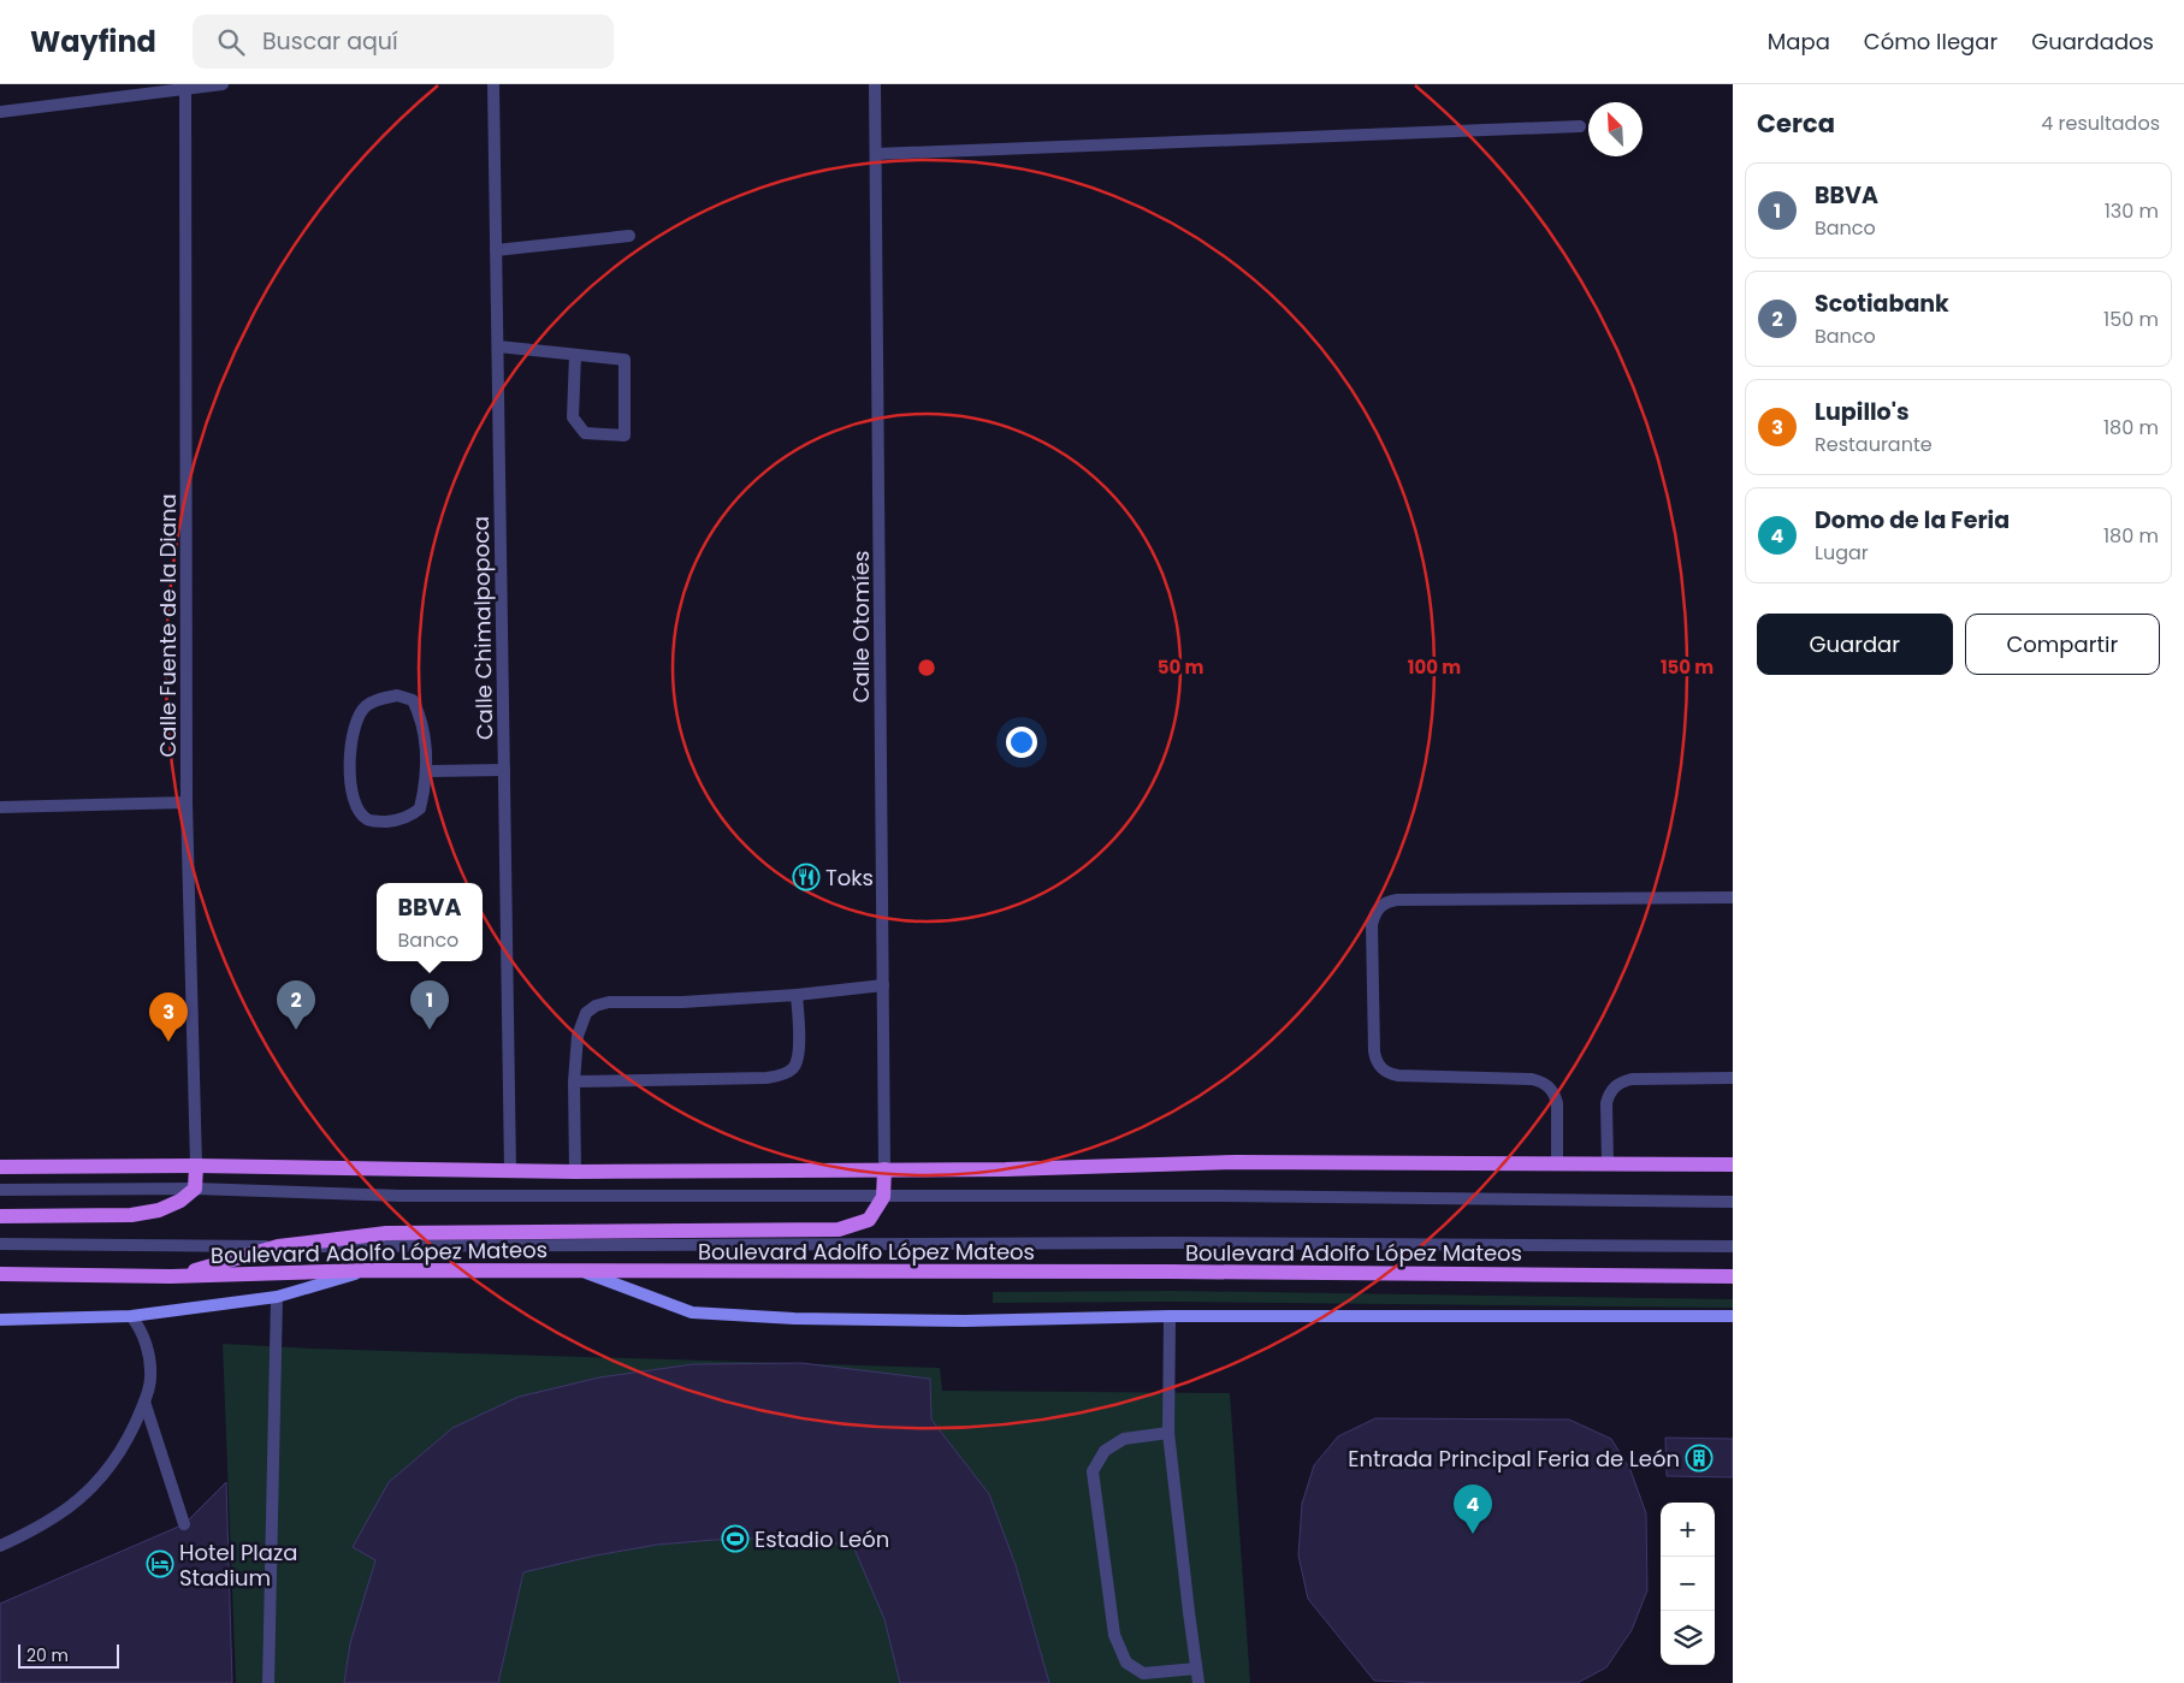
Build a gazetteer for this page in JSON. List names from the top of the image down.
{
  "streets": {
    "main road": ["Boulevard Adolfo López Mateos"],
    "street": ["Calle Fuente de la Diana", "Calle Otomíes", "Calle Chimalpopoca"]
  },
  "places": {
    "restaurant": ["Toks"],
    "building": ["Entrada Principal Feria de León"],
    "sports": ["Estadio León"],
    "hotel": ["Hotel Plaza Stadium"]
  },
  "scale_bar": "20 m",
  "north": "top left",
  "page": {
    "header": "Wayfind",
    "search": "Buscar aquí",
    "nav": ["Mapa", "Cómo llegar", "Guardados"],
    "heading": ["Cerca", "4 resultados"],
    "list": [
      {
        "mark": "1",
        "name": "BBVA",
        "note": "Banco",
        "value": "130 m"
      },
      {
        "mark": "2",
        "name": "Scotiabank",
        "note": "Banco",
        "value": "150 m"
      },
      {
        "mark": "3",
        "name": "Lupillo's",
        "note": "Restaurante",
        "value": "180 m"
      },
      {
        "mark": "4",
        "name": "Domo de la Feria",
        "note": "Lugar",
        "value": "180 m"
      }
    ],
    "buttons": ["Guardar", "Compartir"],
    "popup": ["BBVA", "Banco"],
    "pins": [
      "1",
      "2",
      "3",
      "4"
    ],
    "map_buttons": ["+", "−"],
    "scale": "20 m"
  },
  "rings": ["50 m", "100 m", "150 m"]
}
